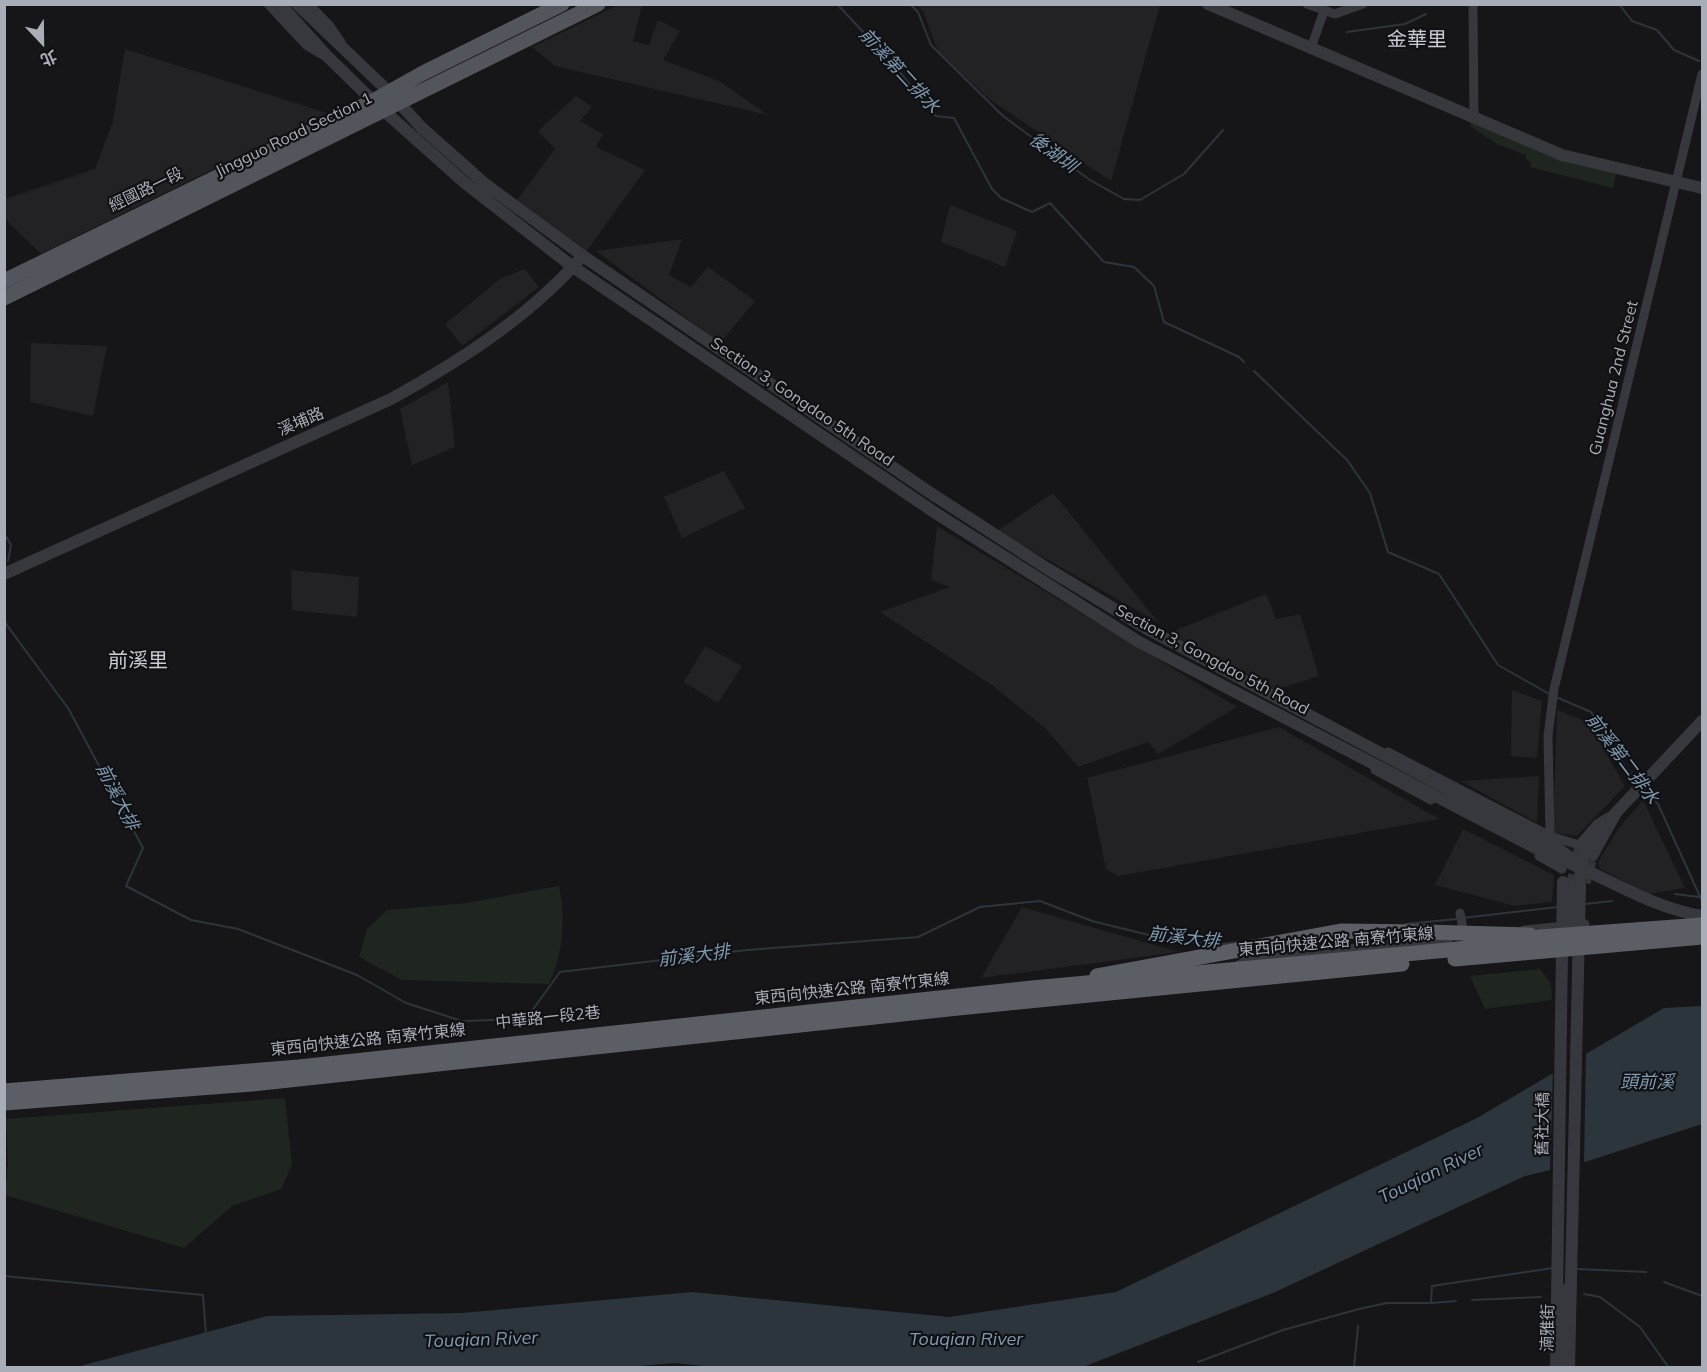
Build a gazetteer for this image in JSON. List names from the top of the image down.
{
  "streets": {
    "highway": ["東西向快速公路 南寮竹東線"],
    "main road": ["Jingguo Road Section 1", "經國路一段"],
    "street": [
      "Guanghua 2nd Street",
      "Section 3, Gongdao 5th Road",
      "溪埔路",
      "中華路一段2巷",
      "舊社大橋",
      "湳雅街"
    ]
  },
  "crossings": [
    ["Jingguo Road Section 1", "經國路一段"],
    ["Jingguo Road Section 1", "Section 3, Gongdao 5th Road"],
    ["經國路一段", "Section 3, Gongdao 5th Road"],
    ["Guanghua 2nd Street", "Section 3, Gongdao 5th Road"],
    ["Section 3, Gongdao 5th Road", "溪埔路"],
    ["Section 3, Gongdao 5th Road", "舊社大橋"]
  ],
  "districts": ["金華里", "前溪里"],
  "water": [
    "前溪第二排水",
    "後湖圳",
    "前溪大排",
    "頭前溪",
    "Touqian River"
  ],
  "north": "bottom"
}
